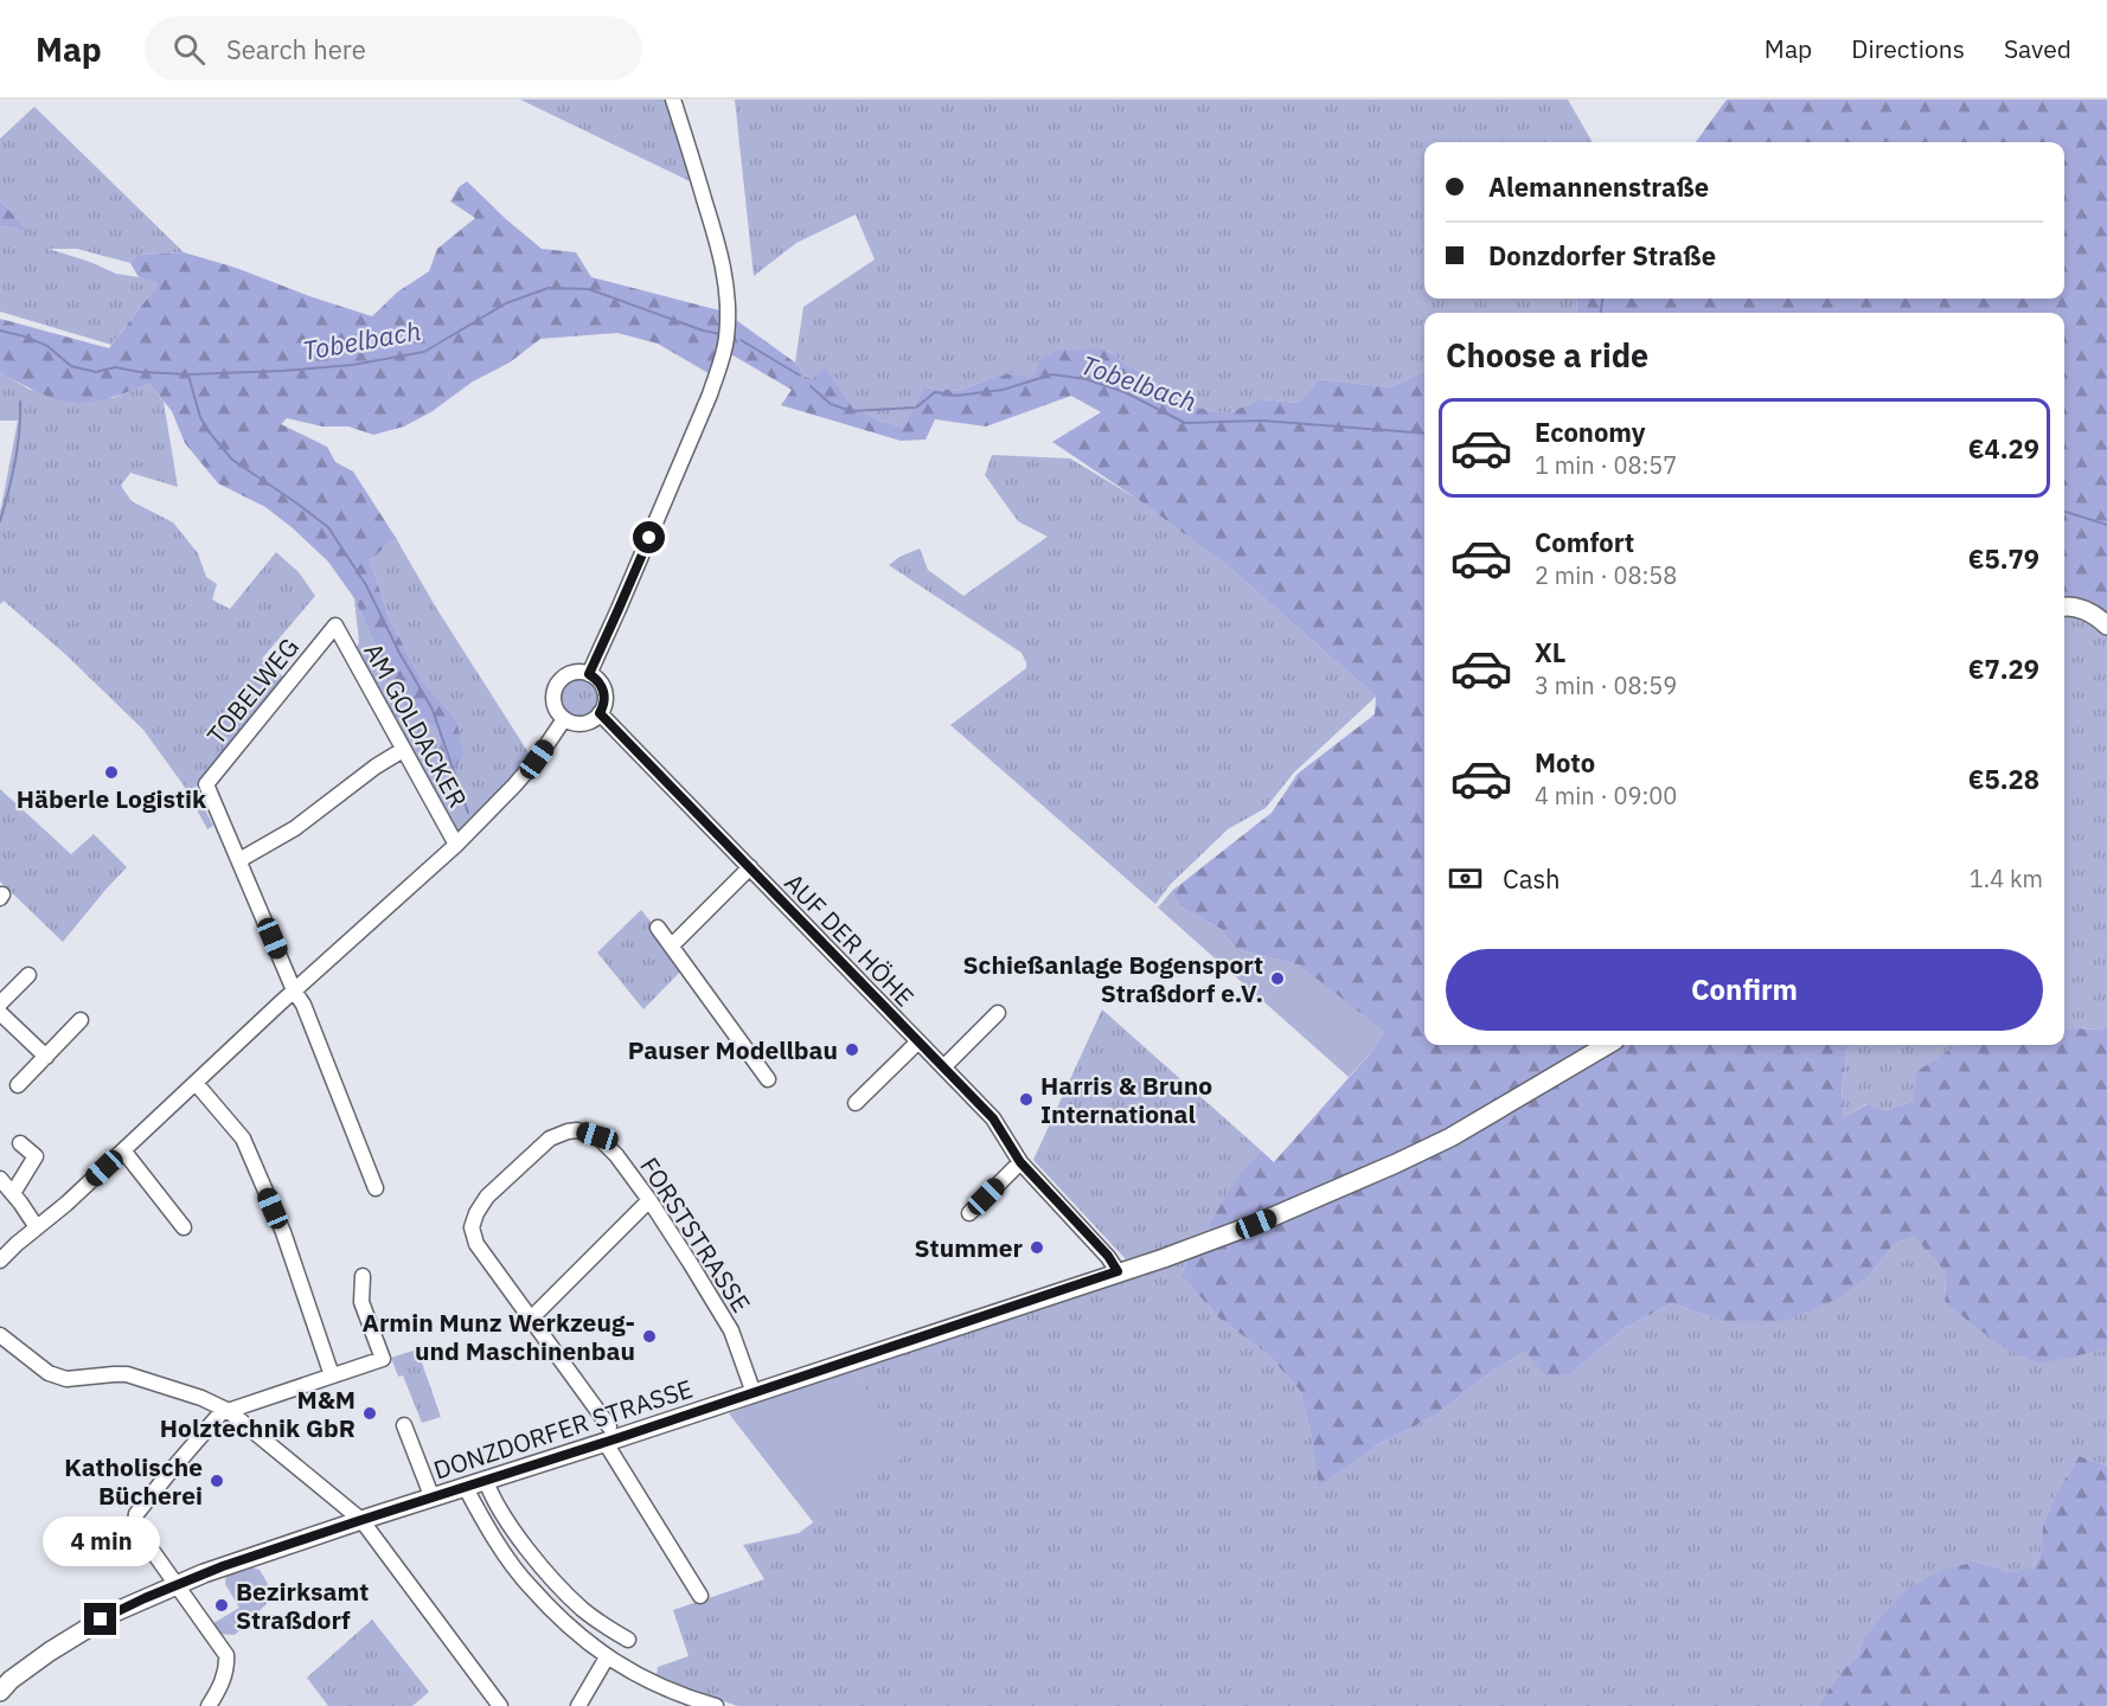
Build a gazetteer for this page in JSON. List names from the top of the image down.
{
  "streets": {
    "main road": ["DONZDORFER STRASSE"],
    "street": [
      "TOBELWEG",
      "AM GOLDACKER",
      "AUF DER HÖHE",
      "FORSTSTRASSE"
    ]
  },
  "crossings": [
    ["TOBELWEG", "AM GOLDACKER"],
    ["AUF DER HÖHE", "DONZDORFER STRASSE"],
    ["FORSTSTRASSE", "DONZDORFER STRASSE"]
  ],
  "water": ["Tobelbach"],
  "places": [
    "Häberle Logistik",
    "Schießanlage Bogensport Straßdorf e.V.",
    "Pauser Modellbau",
    "Harris & Bruno International",
    "Stummer",
    "Armin Munz Werkzeug- und Maschinenbau",
    "M&M Holztechnik GbR",
    "Katholische Bücherei",
    "Bezirksamt Straßdorf"
  ],
  "page": {
    "header": "Map",
    "search": "Search here",
    "nav": ["Map", "Directions", "Saved"],
    "banner": ["Alemannenstraße", "Donzdorfer Straße"],
    "heading": "Choose a ride",
    "list": [
      {
        "name": "Economy",
        "note": "1 min · 08:57",
        "value": "€4.29"
      },
      {
        "name": "Comfort",
        "note": "2 min · 08:58",
        "value": "€5.79"
      },
      {
        "name": "XL",
        "note": "3 min · 08:59",
        "value": "€7.29"
      },
      {
        "name": "Moto",
        "note": "4 min · 09:00",
        "value": "€5.28"
      }
    ],
    "pay": ["Cash", "1.4 km"],
    "buttons": "Confirm",
    "bubble": "4 min"
  }
}
